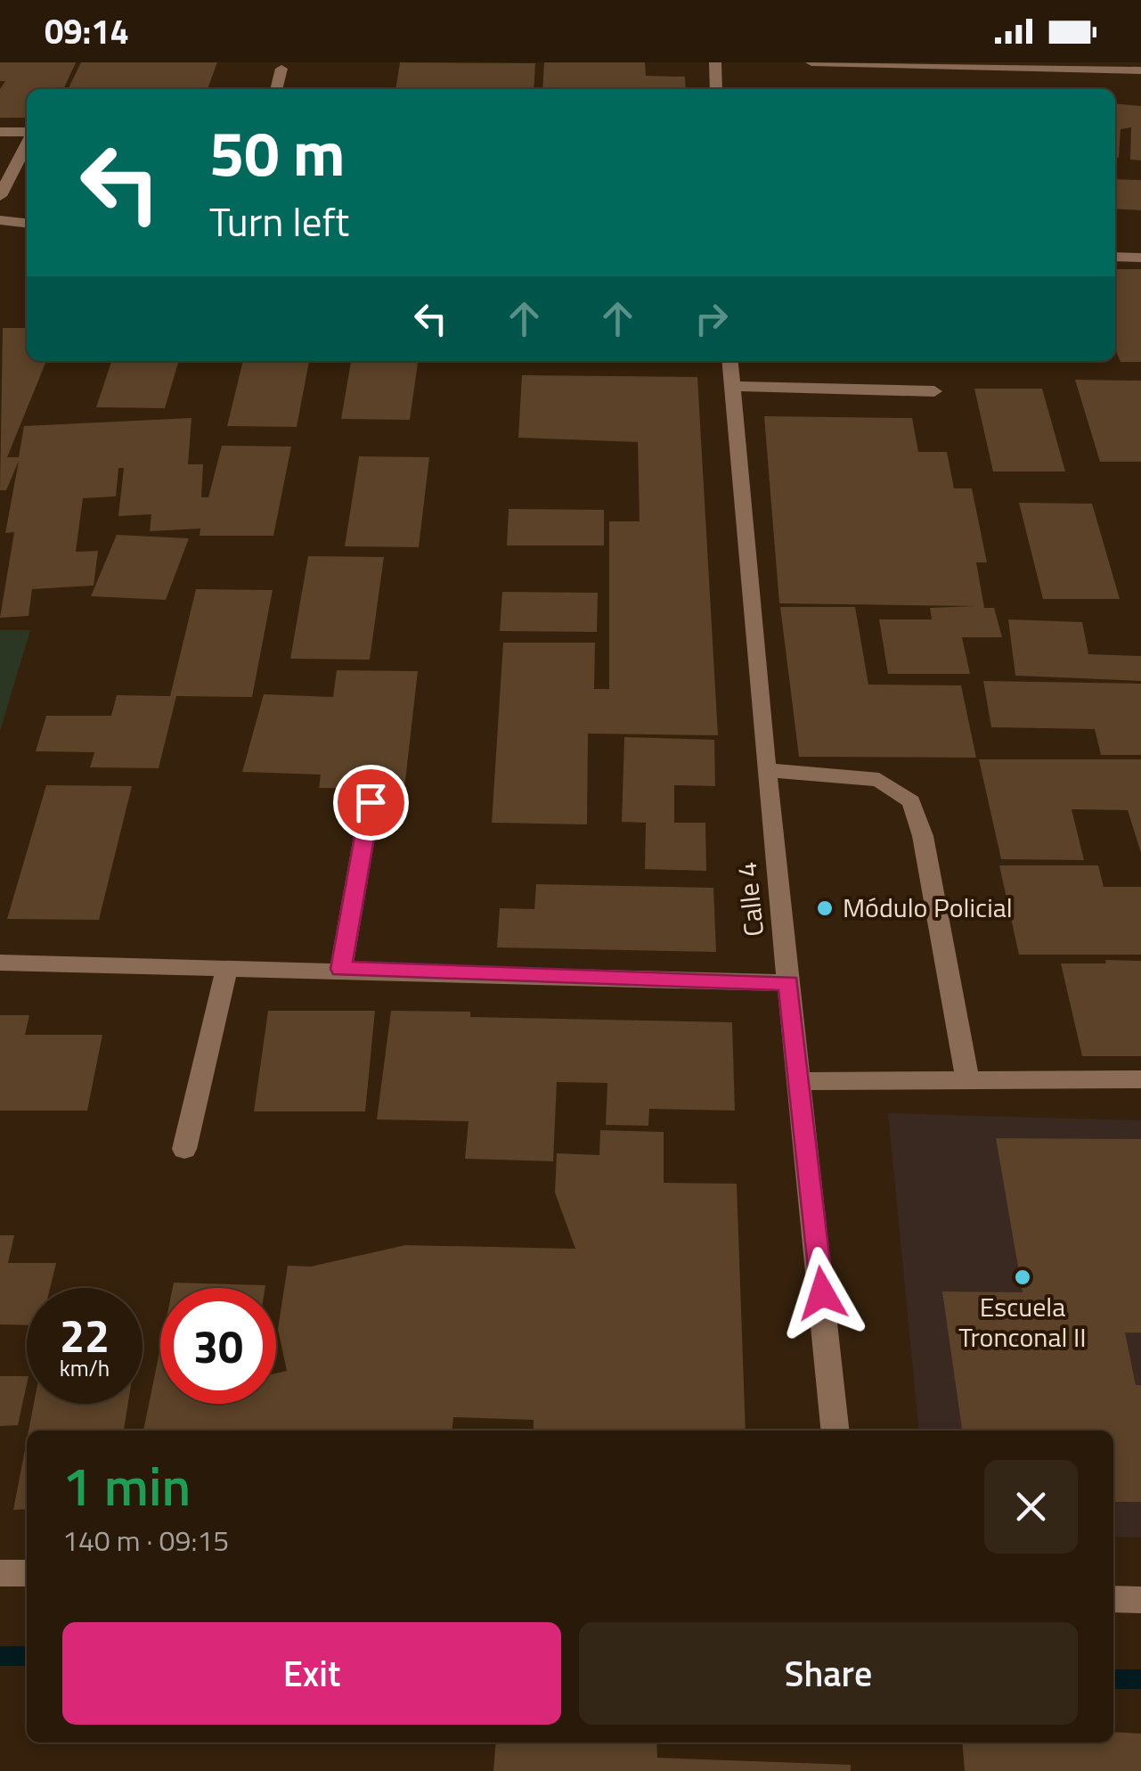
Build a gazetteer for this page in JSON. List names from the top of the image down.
{
  "streets": {
    "street": ["Calle 4"]
  },
  "places": ["Módulo Policial", "Escuela Tronconal II"],
  "page": {
    "status": "09:14",
    "turn": ["50 m", "Turn left"],
    "speed": "22 km/h",
    "limit": "30",
    "heading": ["1 min", "140 m · 09:15"],
    "buttons": ["Exit", "Share"]
  }
}
